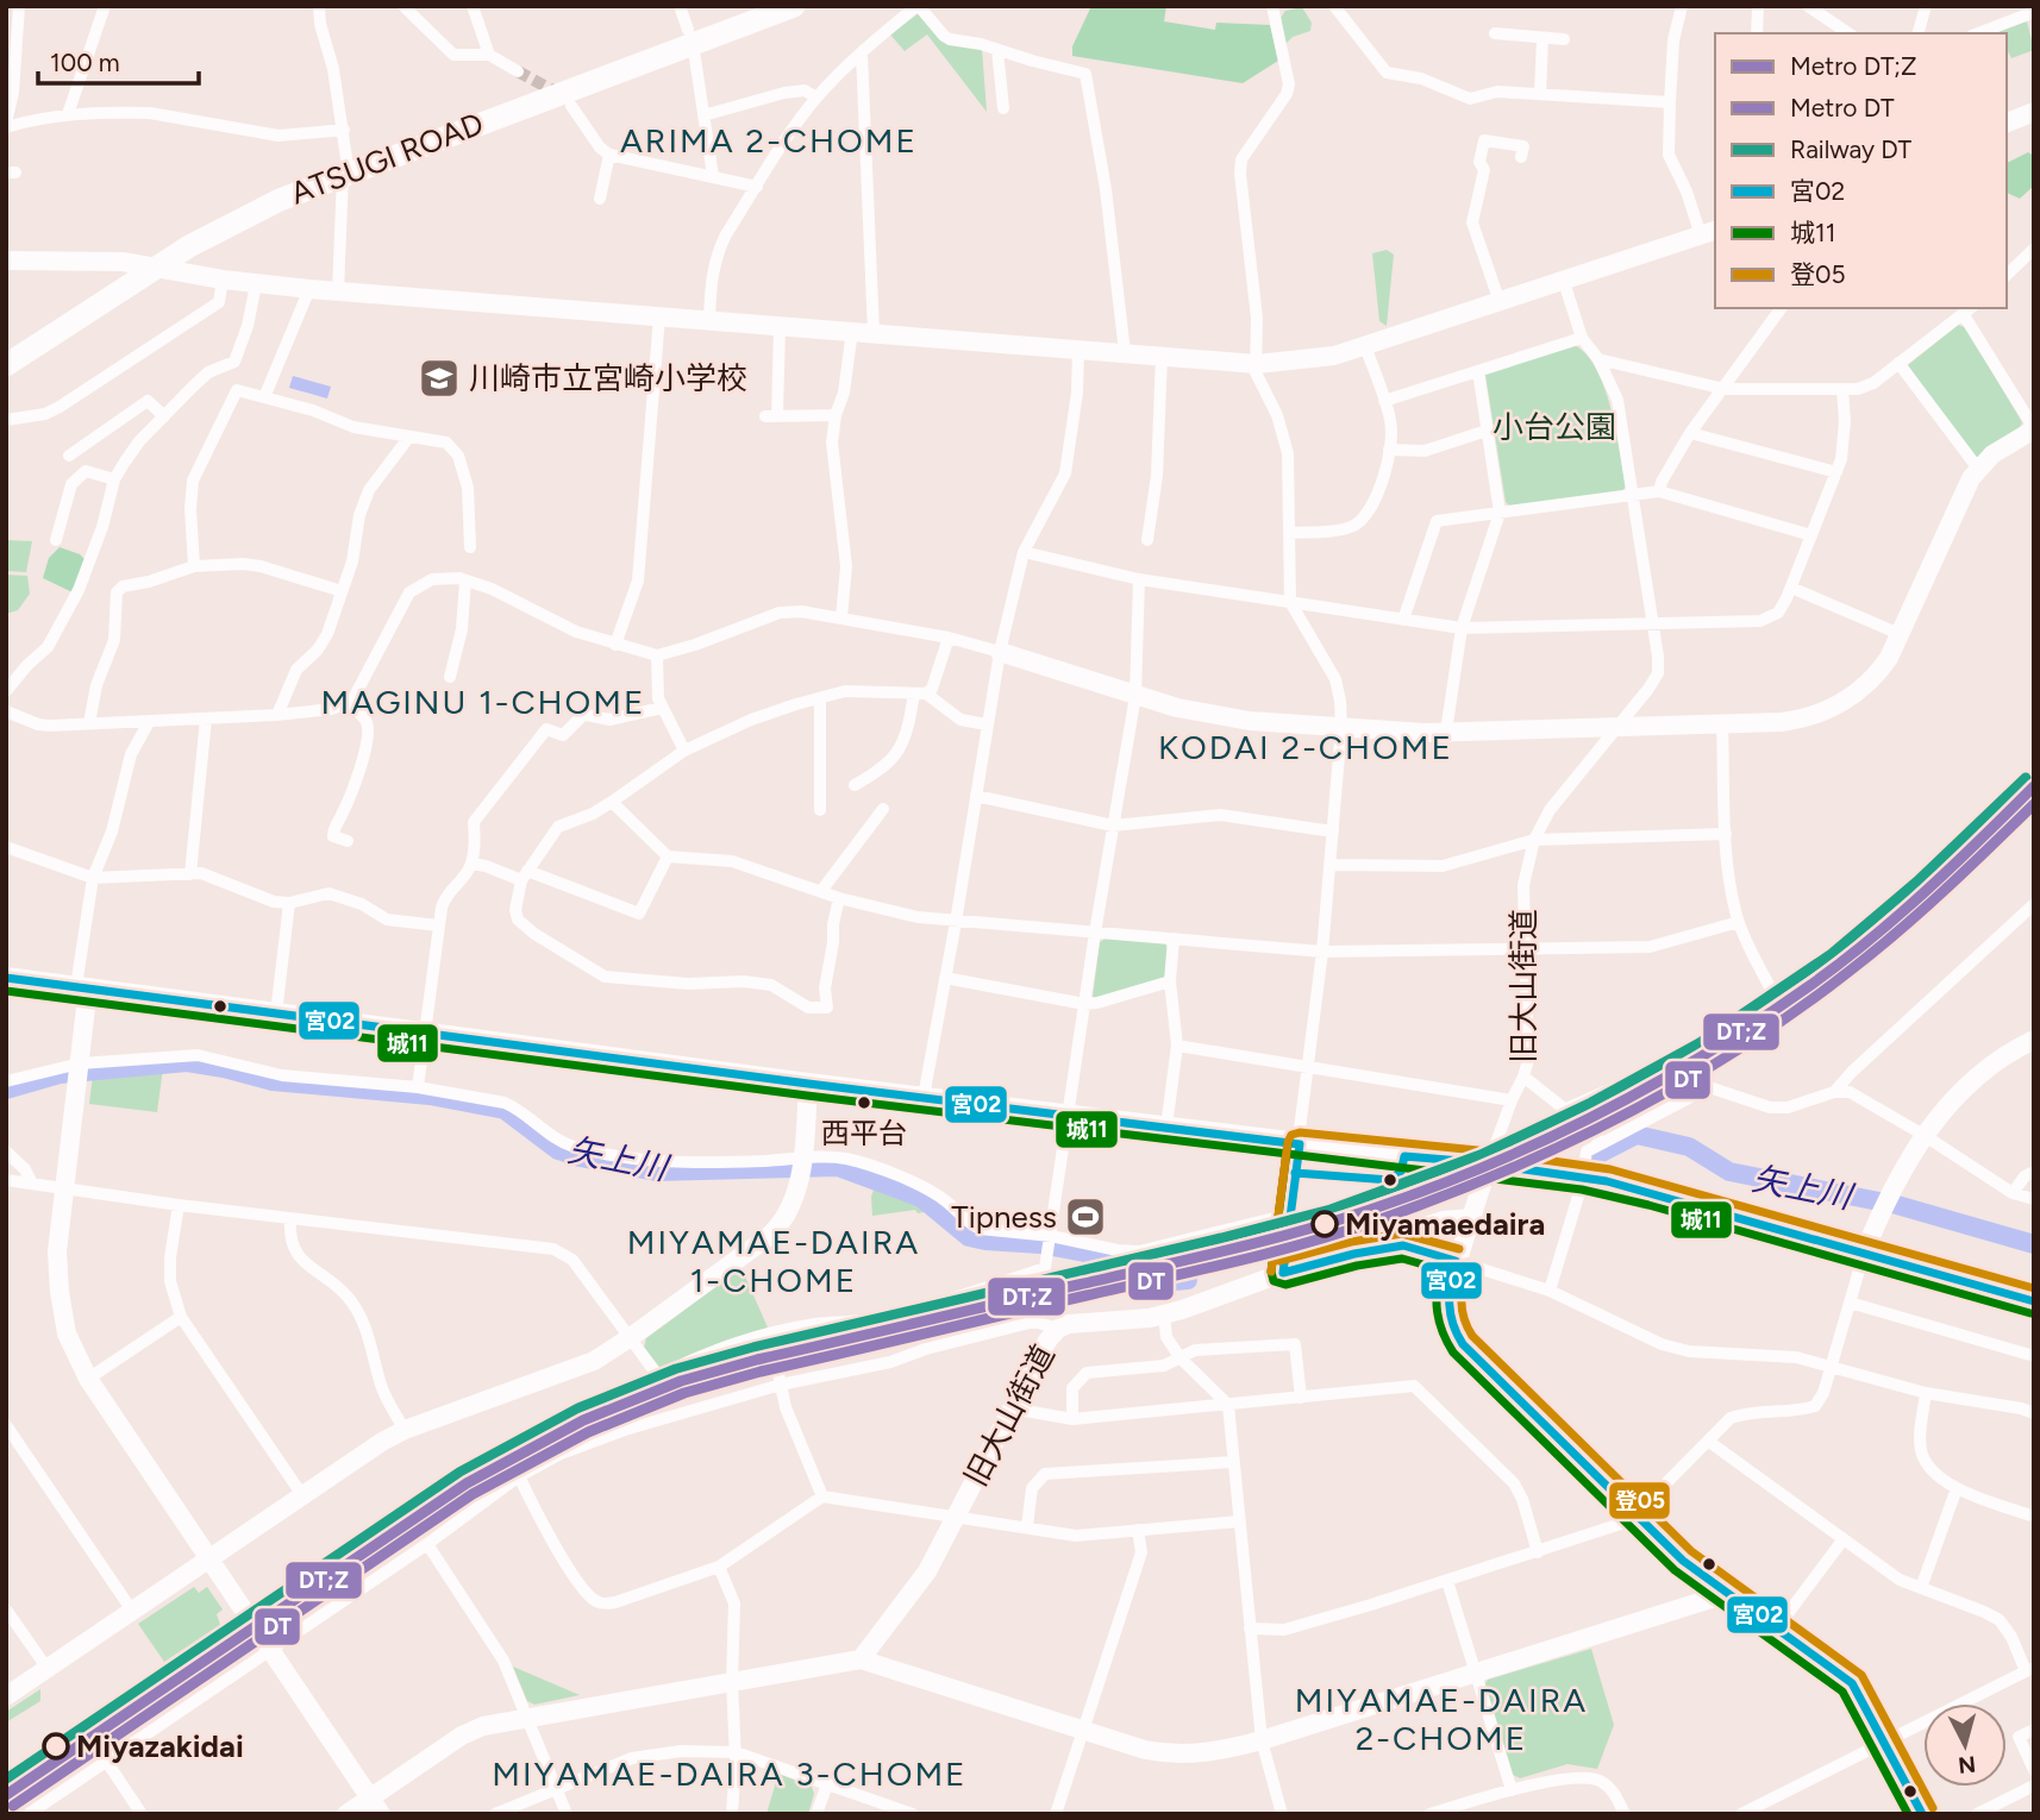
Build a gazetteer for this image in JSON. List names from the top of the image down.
{
  "streets": {
    "highway": ["ATSUGI ROAD"],
    "street": ["旧大山街道"]
  },
  "districts": [
    "ARIMA 2-CHOME",
    "MAGINU 1-CHOME",
    "KODAI 2-CHOME",
    "MIYAMAE-DAIRA 1-CHOME",
    "MIYAMAE-DAIRA 2-CHOME",
    "MIYAMAE-DAIRA 3-CHOME"
  ],
  "water": ["矢上川"],
  "parks": ["小台公園"],
  "places": {
    "school or university": ["川崎市立宮崎小学校"],
    "other": ["西平台", "Miyamaedaira", "Miyazakidai"],
    "sports": ["Tipness"]
  },
  "lines": [
    "rail line DT",
    "metro line DT;Z",
    "metro line DT",
    "transit line 宮02",
    "transit line 城11",
    "transit line 登05"
  ],
  "legend": [
    "Metro DT;Z",
    "Metro DT",
    "Railway DT",
    "宮02",
    "城11",
    "登05"
  ],
  "scale_bar": "100 m",
  "north": "bottom"
}
